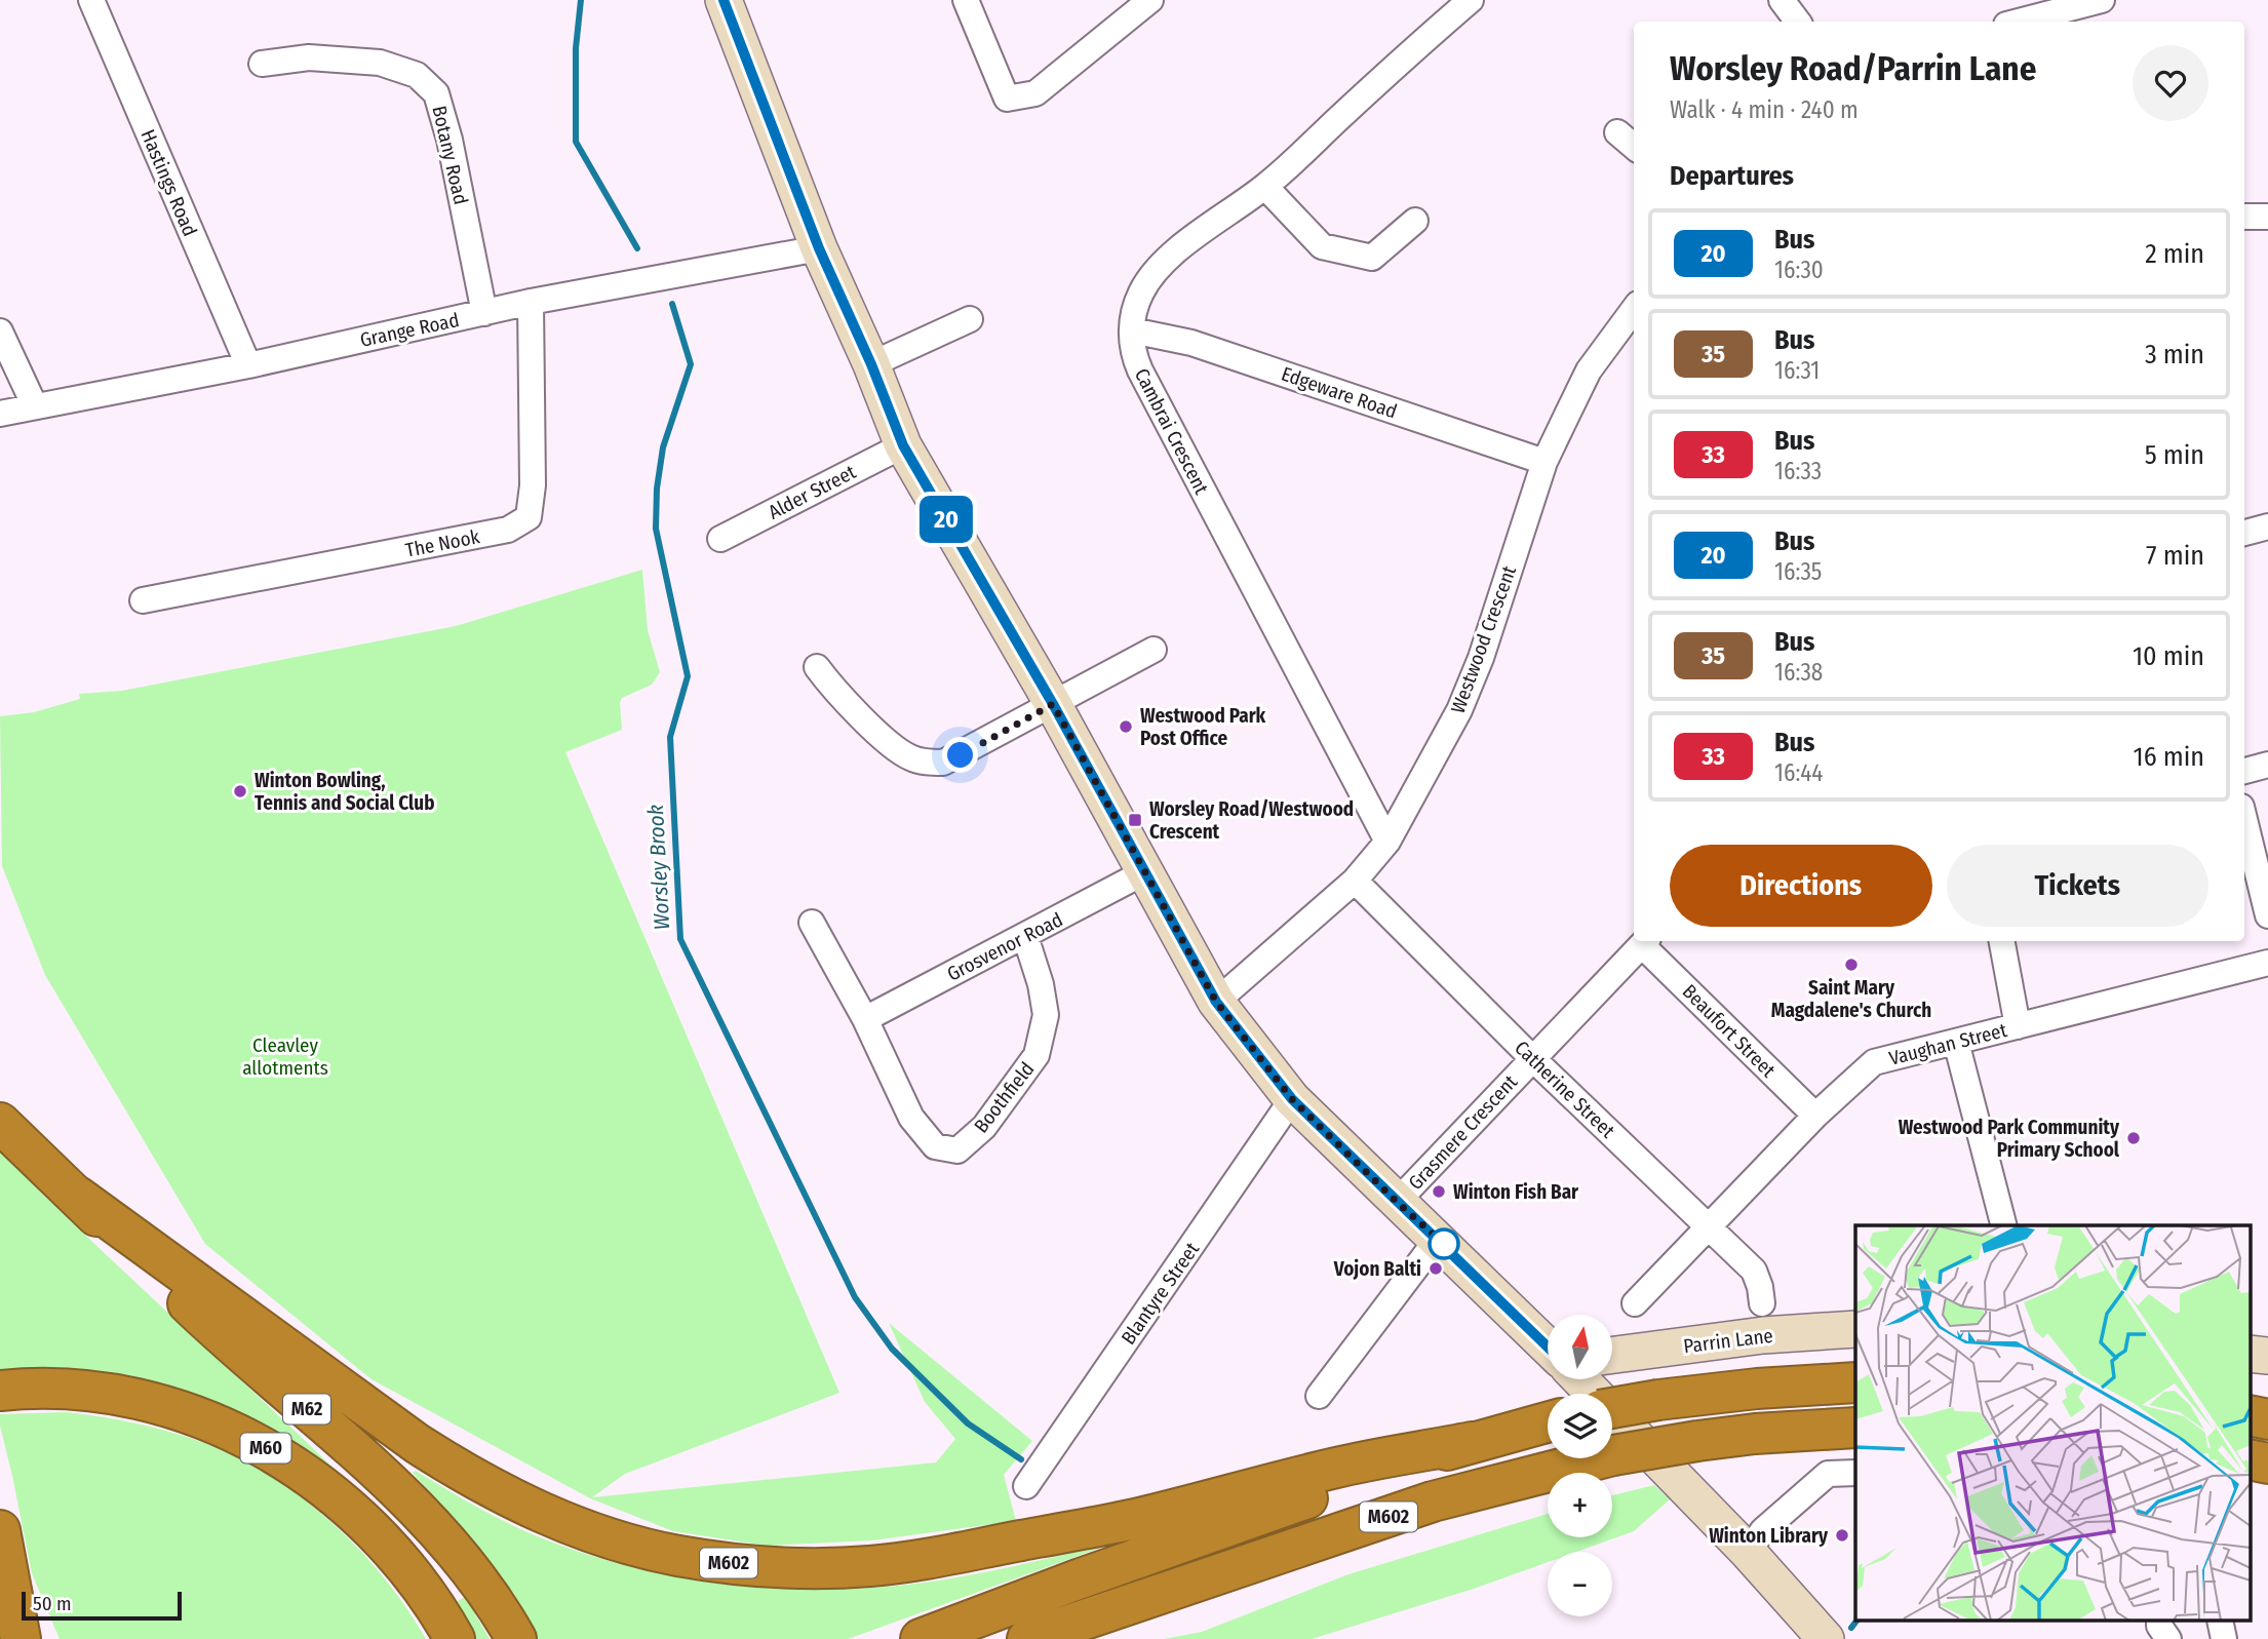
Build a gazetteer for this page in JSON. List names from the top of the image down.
{
  "streets": {
    "highway": ["M62", "M60", "M602"],
    "main road": ["Parrin Lane"],
    "street": [
      "Botany Road",
      "Hastings Road",
      "Grange Road",
      "Edgeware Road",
      "Cambrai Crescent",
      "Alder Street",
      "The Nook",
      "Westwood Crescent",
      "Grosvenor Road",
      "Beaufort Street",
      "Vaughan Street",
      "Catherine Street",
      "Boothfield",
      "Grasmere Crescent",
      "Blantyre Street"
    ]
  },
  "crossings": [
    ["Botany Road", "Grange Road"],
    ["Hastings Road", "Grange Road"],
    ["Grange Road", "The Nook"],
    ["Edgeware Road", "Cambrai Crescent"],
    ["Edgeware Road", "Westwood Crescent"],
    ["Cambrai Crescent", "Westwood Crescent"],
    ["Westwood Crescent", "Catherine Street"],
    ["Grosvenor Road", "Boothfield"],
    ["Beaufort Street", "Vaughan Street"],
    ["Beaufort Street", "Grasmere Crescent"],
    ["Vaughan Street", "Catherine Street"],
    ["Catherine Street", "Grasmere Crescent"],
    ["M62", "M602"]
  ],
  "water": ["Worsley Brook"],
  "parks": ["Cleavley allotments"],
  "places": {
    "other": [
      "Westwood Park Post Office",
      "Winton Bowling, Tennis and Social Club",
      "Saint Mary Magdalene's Church",
      "Westwood Park Community Primary School",
      "Winton Fish Bar",
      "Vojon Balti",
      "Winton Library"
    ],
    "transit": ["Worsley Road/Westwood Crescent"]
  },
  "lines": ["bus line 20"],
  "scale_bar": "50 m",
  "north": "top",
  "page": {
    "on_map": "20",
    "heading": [
      ["Worsley Road/Parrin Lane", "Walk · 4 min · 240 m"],
      "Departures"
    ],
    "list": [
      {
        "mark": "20",
        "name": "Bus",
        "note": "16:30",
        "value": "2 min"
      },
      {
        "mark": "35",
        "name": "Bus",
        "note": "16:31",
        "value": "3 min"
      },
      {
        "mark": "33",
        "name": "Bus",
        "note": "16:33",
        "value": "5 min"
      },
      {
        "mark": "20",
        "name": "Bus",
        "note": "16:35",
        "value": "7 min"
      },
      {
        "mark": "35",
        "name": "Bus",
        "note": "16:38",
        "value": "10 min"
      },
      {
        "mark": "33",
        "name": "Bus",
        "note": "16:44",
        "value": "16 min"
      }
    ],
    "buttons": ["Directions", "Tickets"],
    "map_buttons": ["+", "−"],
    "scale": "50 m"
  }
}
